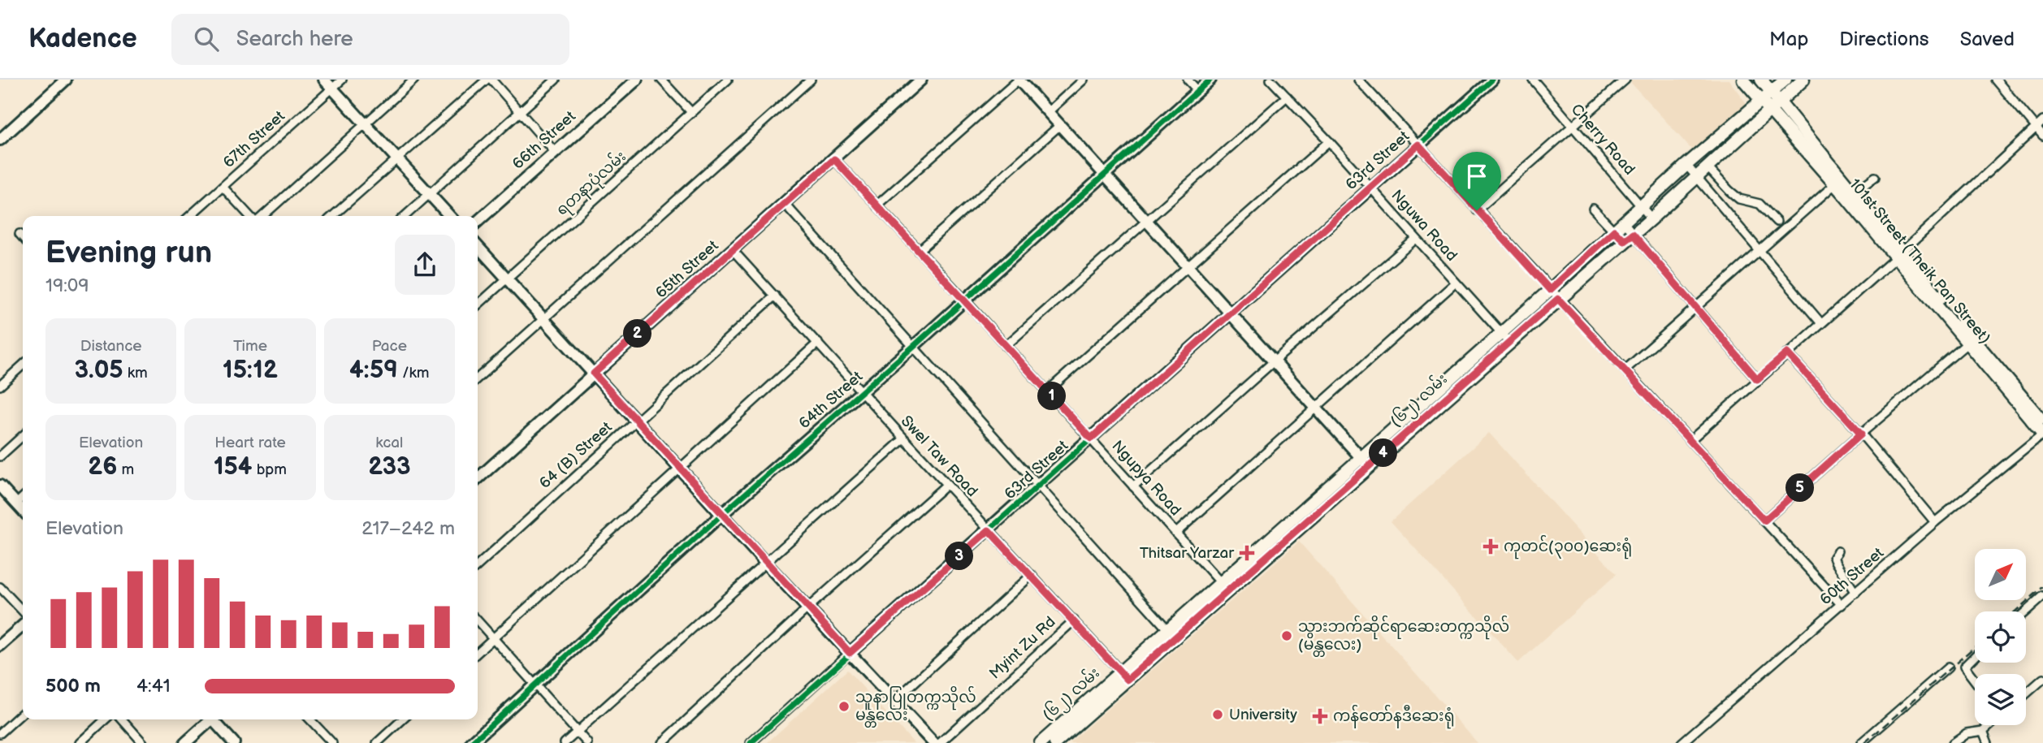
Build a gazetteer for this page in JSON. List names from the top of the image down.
{
  "streets": {
    "main road": ["101st Street (Theik Pan Street)", "(၆၂) လမ်း"],
    "street": [
      "67th Street",
      "Cherry Road",
      "66th Street",
      "63rd Street",
      "ရတနာပုံလမ်း",
      "Nguwa Road",
      "65th Street",
      "64th Street",
      "64 (B) Street",
      "Swel Taw Road",
      "Ngupya Road",
      "60th Street",
      "Myint Zu Rd"
    ]
  },
  "crossings": [
    ["Cherry Road", "(၆၂) လမ်း"],
    ["63rd Street", "Nguwa Road"],
    ["63rd Street", "Swel Taw Road"],
    ["63rd Street", "Ngupya Road"],
    ["Nguwa Road", "(၆၂) လမ်း"],
    ["101st Street (Theik Pan Street)", "(၆၂) လမ်း"],
    ["101st Street (Theik Pan Street)", "60th Street"],
    ["65th Street", "Swel Taw Road"],
    ["65th Street", "Ngupya Road"],
    ["64th Street", "Swel Taw Road"],
    ["64th Street", "Ngupya Road"],
    ["(၆၂) လမ်း", "Swel Taw Road"],
    ["(၆၂) လမ်း", "Ngupya Road"],
    ["64 (B) Street", "Swel Taw Road"],
    ["Swel Taw Road", "Myint Zu Rd"]
  ],
  "places": {
    "health": ["ကုတင်(၃၀၀)ဆေးရုံ", "Thitsar Yarzar", "ကန်တော်နဒီဆေးရုံ"],
    "other": ["သွားဘက်ဆိုင်ရာဆေးတက္ကသိုလ် (မန္တလေး)", "သူနာပြုတက္ကသိုလ် မန္တလေး", "University"]
  },
  "north": "top right",
  "page": {
    "header": "Kadence",
    "search": "Search here",
    "nav": ["Map", "Directions", "Saved"],
    "heading": ["Evening run", "19:09"],
    "stats": [
      ["Distance", "3.05 km"],
      ["Time", "15:12"],
      ["Pace", "4:59 /km"],
      ["Elevation", "26 m"],
      ["Heart rate", "154 bpm"],
      ["kcal", "233"]
    ],
    "pins": [
      "2",
      "1",
      "4",
      "5",
      "3"
    ],
    "chart": ["Elevation", "217–242 m"],
    "list": [
      {
        "name": "500 m",
        "note": "4:41"
      }
    ]
  }
}
